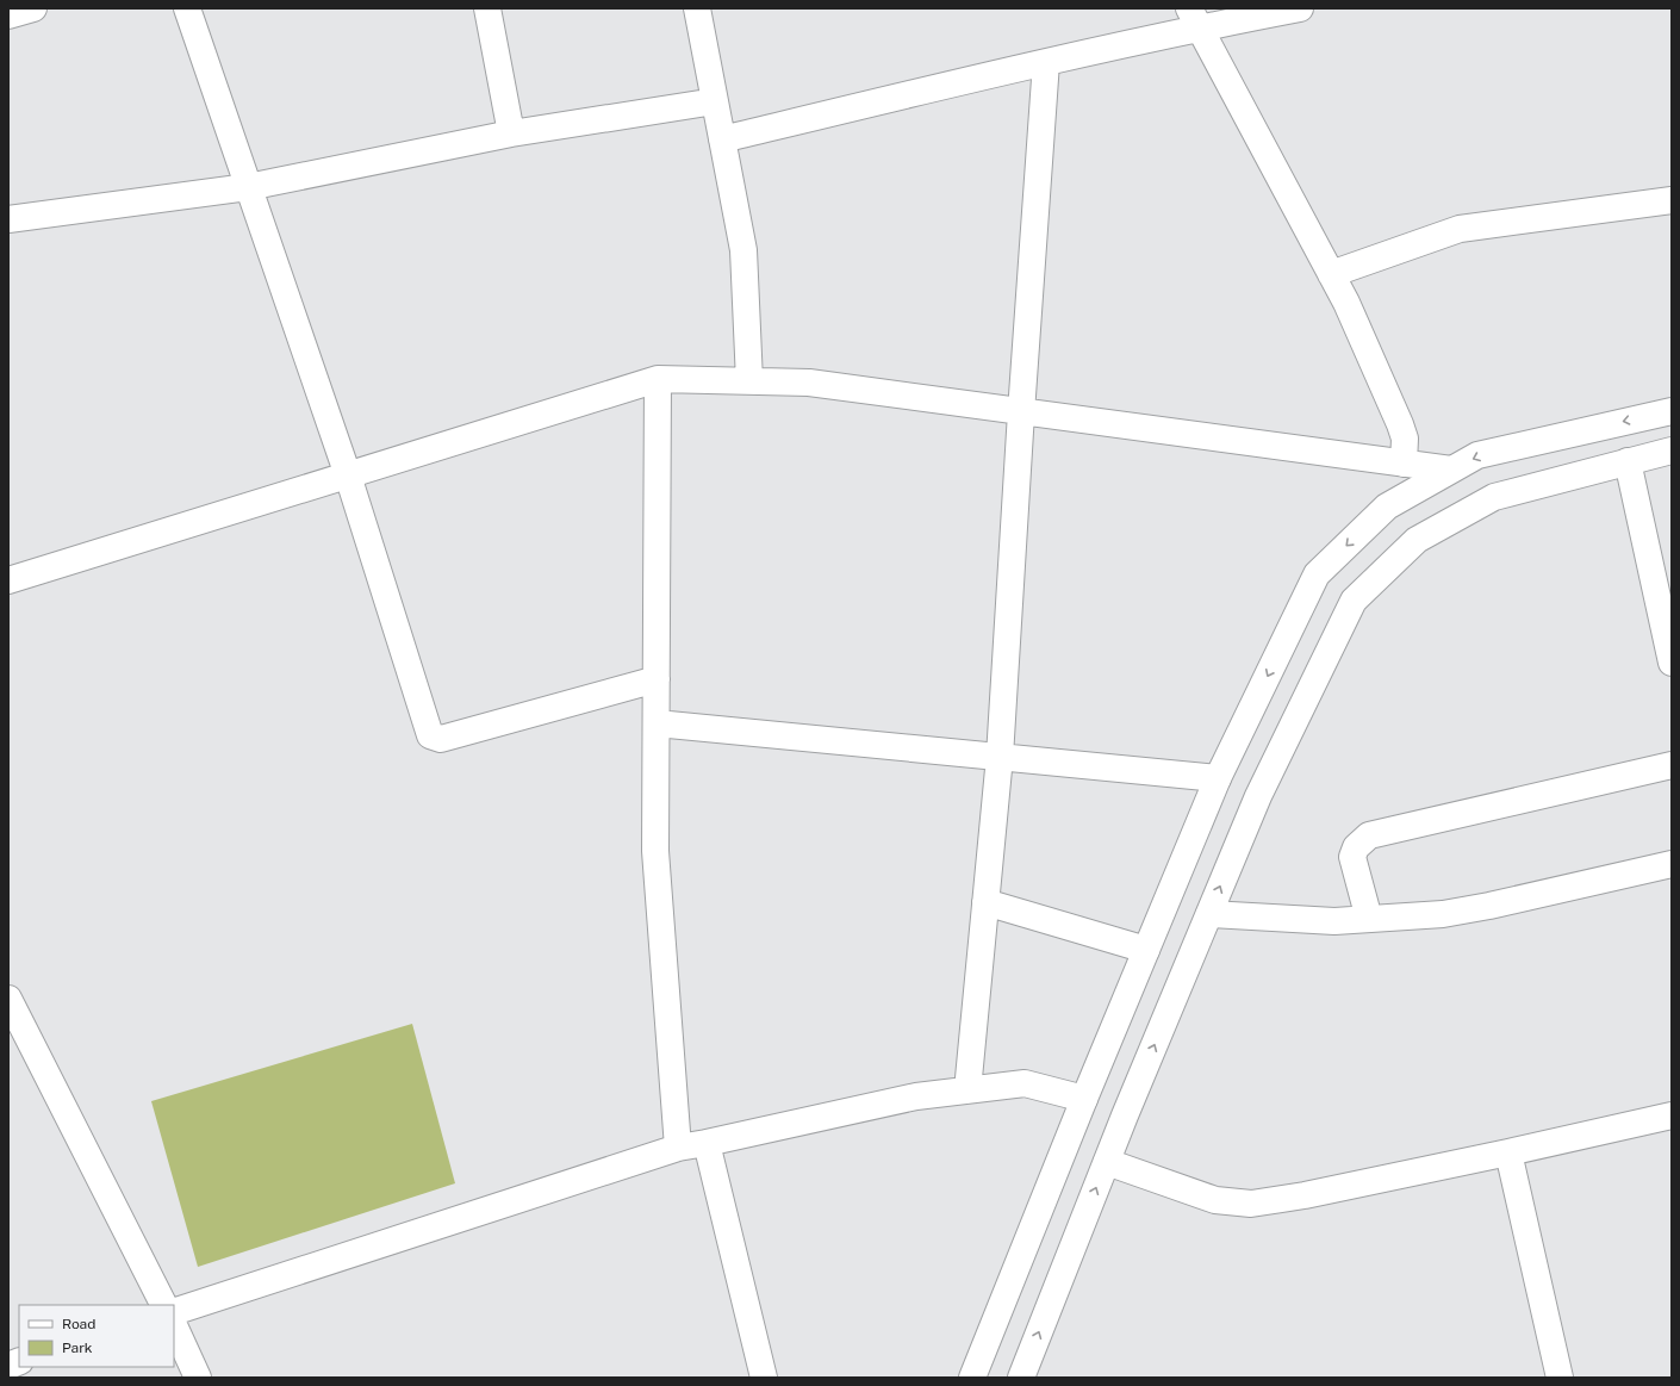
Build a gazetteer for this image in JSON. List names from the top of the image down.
{
  "legend": ["Road", "Park"]
}
